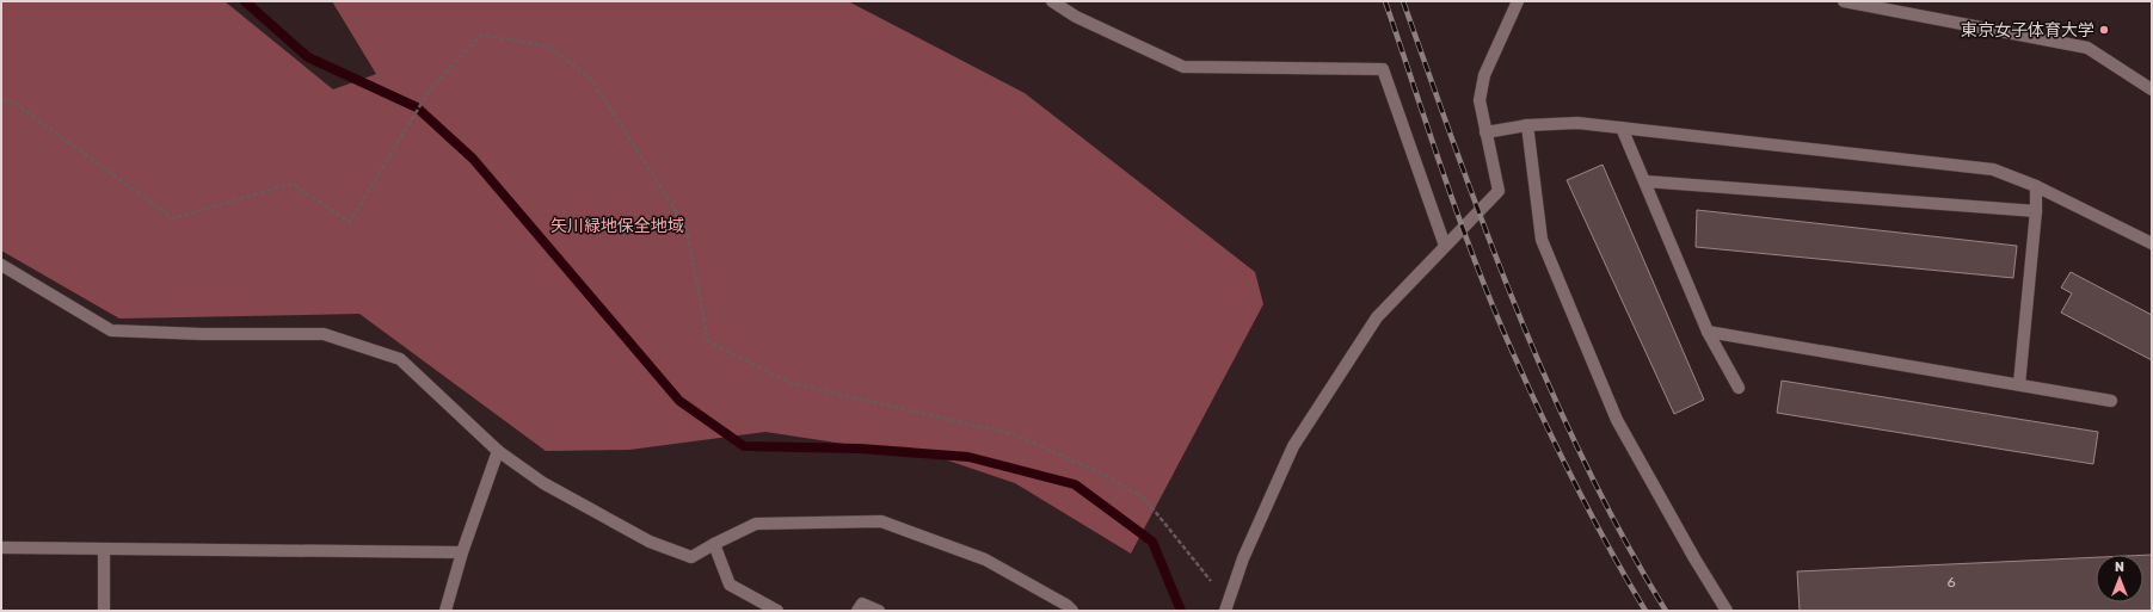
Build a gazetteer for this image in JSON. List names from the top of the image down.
{
  "parks": ["矢川緑地保全地域"],
  "places": ["東京女子体育大学"],
  "house_numbers": ["6"],
  "north": "top"
}
